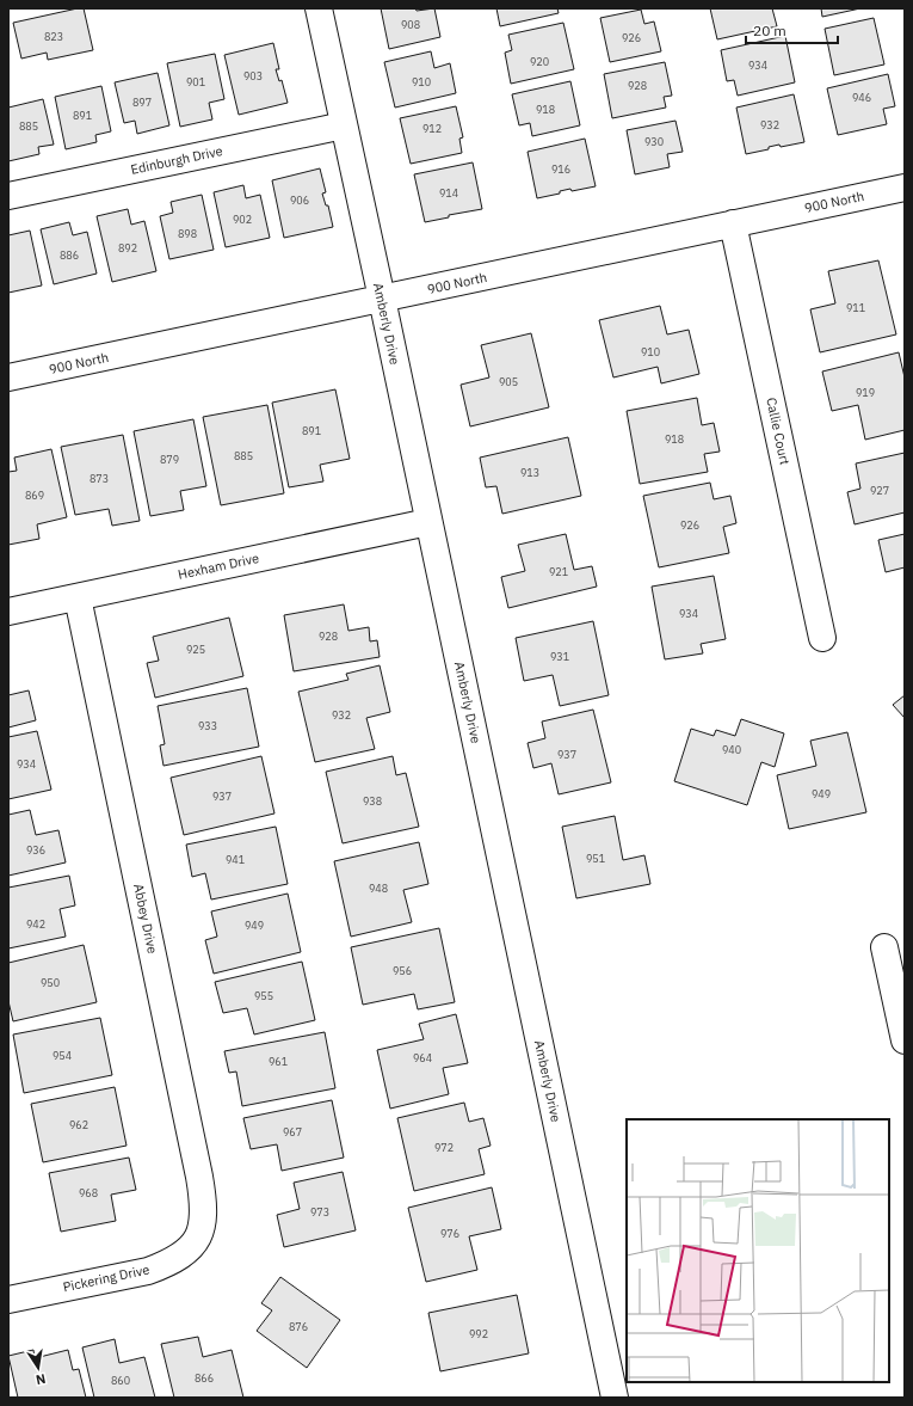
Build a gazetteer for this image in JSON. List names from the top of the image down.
{
  "streets": {
    "street": [
      "Edinburgh Drive",
      "900 North",
      "Amberly Drive",
      "Callie Court",
      "Hexham Drive",
      "Abbey Drive",
      "Pickering Drive"
    ]
  },
  "crossings": [
    ["Edinburgh Drive", "Amberly Drive"],
    ["900 North", "Amberly Drive"],
    ["900 North", "Callie Court"],
    ["Amberly Drive", "Hexham Drive"],
    ["Hexham Drive", "Abbey Drive"],
    ["Abbey Drive", "Pickering Drive"]
  ],
  "house_numbers": [
    "908",
    "823",
    "926",
    "920",
    "934",
    "903",
    "901",
    "910",
    "928",
    "946",
    "897",
    "918",
    "891",
    "932",
    "885",
    "912",
    "930",
    "916",
    "914",
    "906",
    "902",
    "898",
    "892",
    "886",
    "911",
    "910",
    "905",
    "919",
    "891",
    "918",
    "885",
    "879",
    "913",
    "873",
    "927",
    "869",
    "926",
    "921",
    "934",
    "928",
    "925",
    "931",
    "932",
    "933",
    "940",
    "937",
    "934",
    "949",
    "937",
    "938",
    "936",
    "951",
    "941",
    "948",
    "942",
    "949",
    "956",
    "950",
    "955",
    "954",
    "964",
    "961",
    "962",
    "967",
    "972",
    "968",
    "973",
    "976",
    "876",
    "992",
    "866",
    "860"
  ],
  "scale_bar": "20 m",
  "north": "bottom"
}
